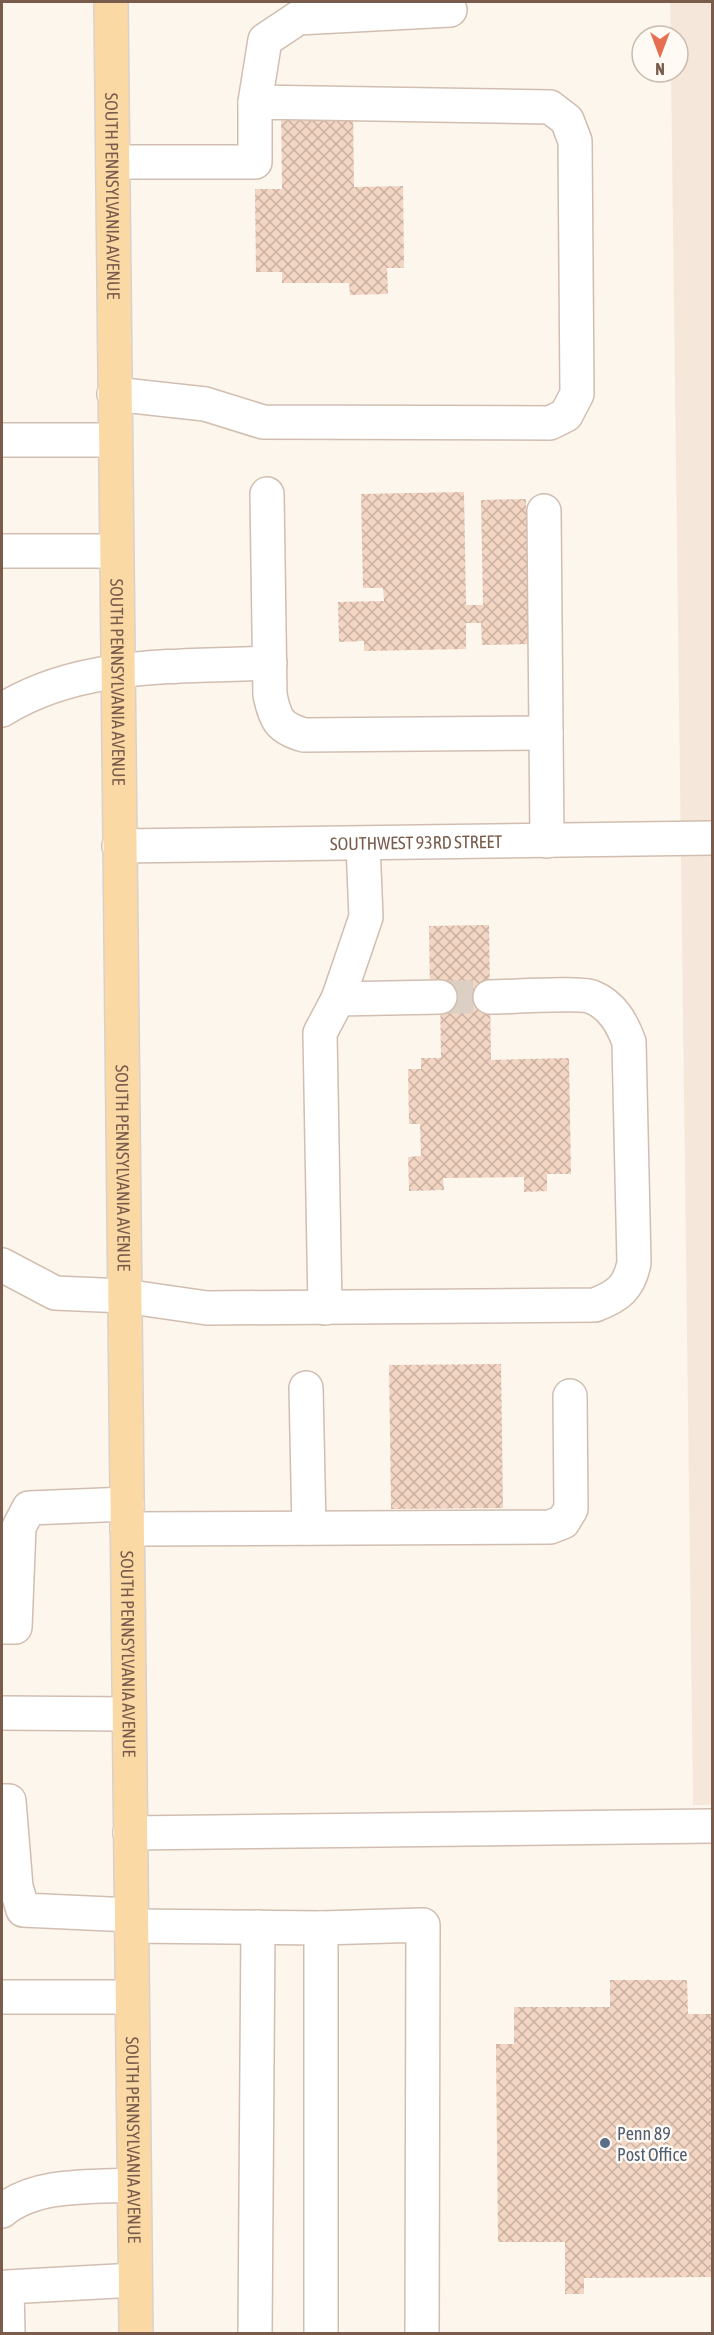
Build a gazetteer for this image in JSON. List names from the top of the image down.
{
  "streets": {
    "main road": ["SOUTH PENNSYLVANIA AVENUE"],
    "street": ["SOUTHWEST 93RD STREET"]
  },
  "crossings": [
    ["SOUTH PENNSYLVANIA AVENUE", "SOUTHWEST 93RD STREET"]
  ],
  "places": ["Penn 89 Post Office"],
  "north": "bottom"
}
